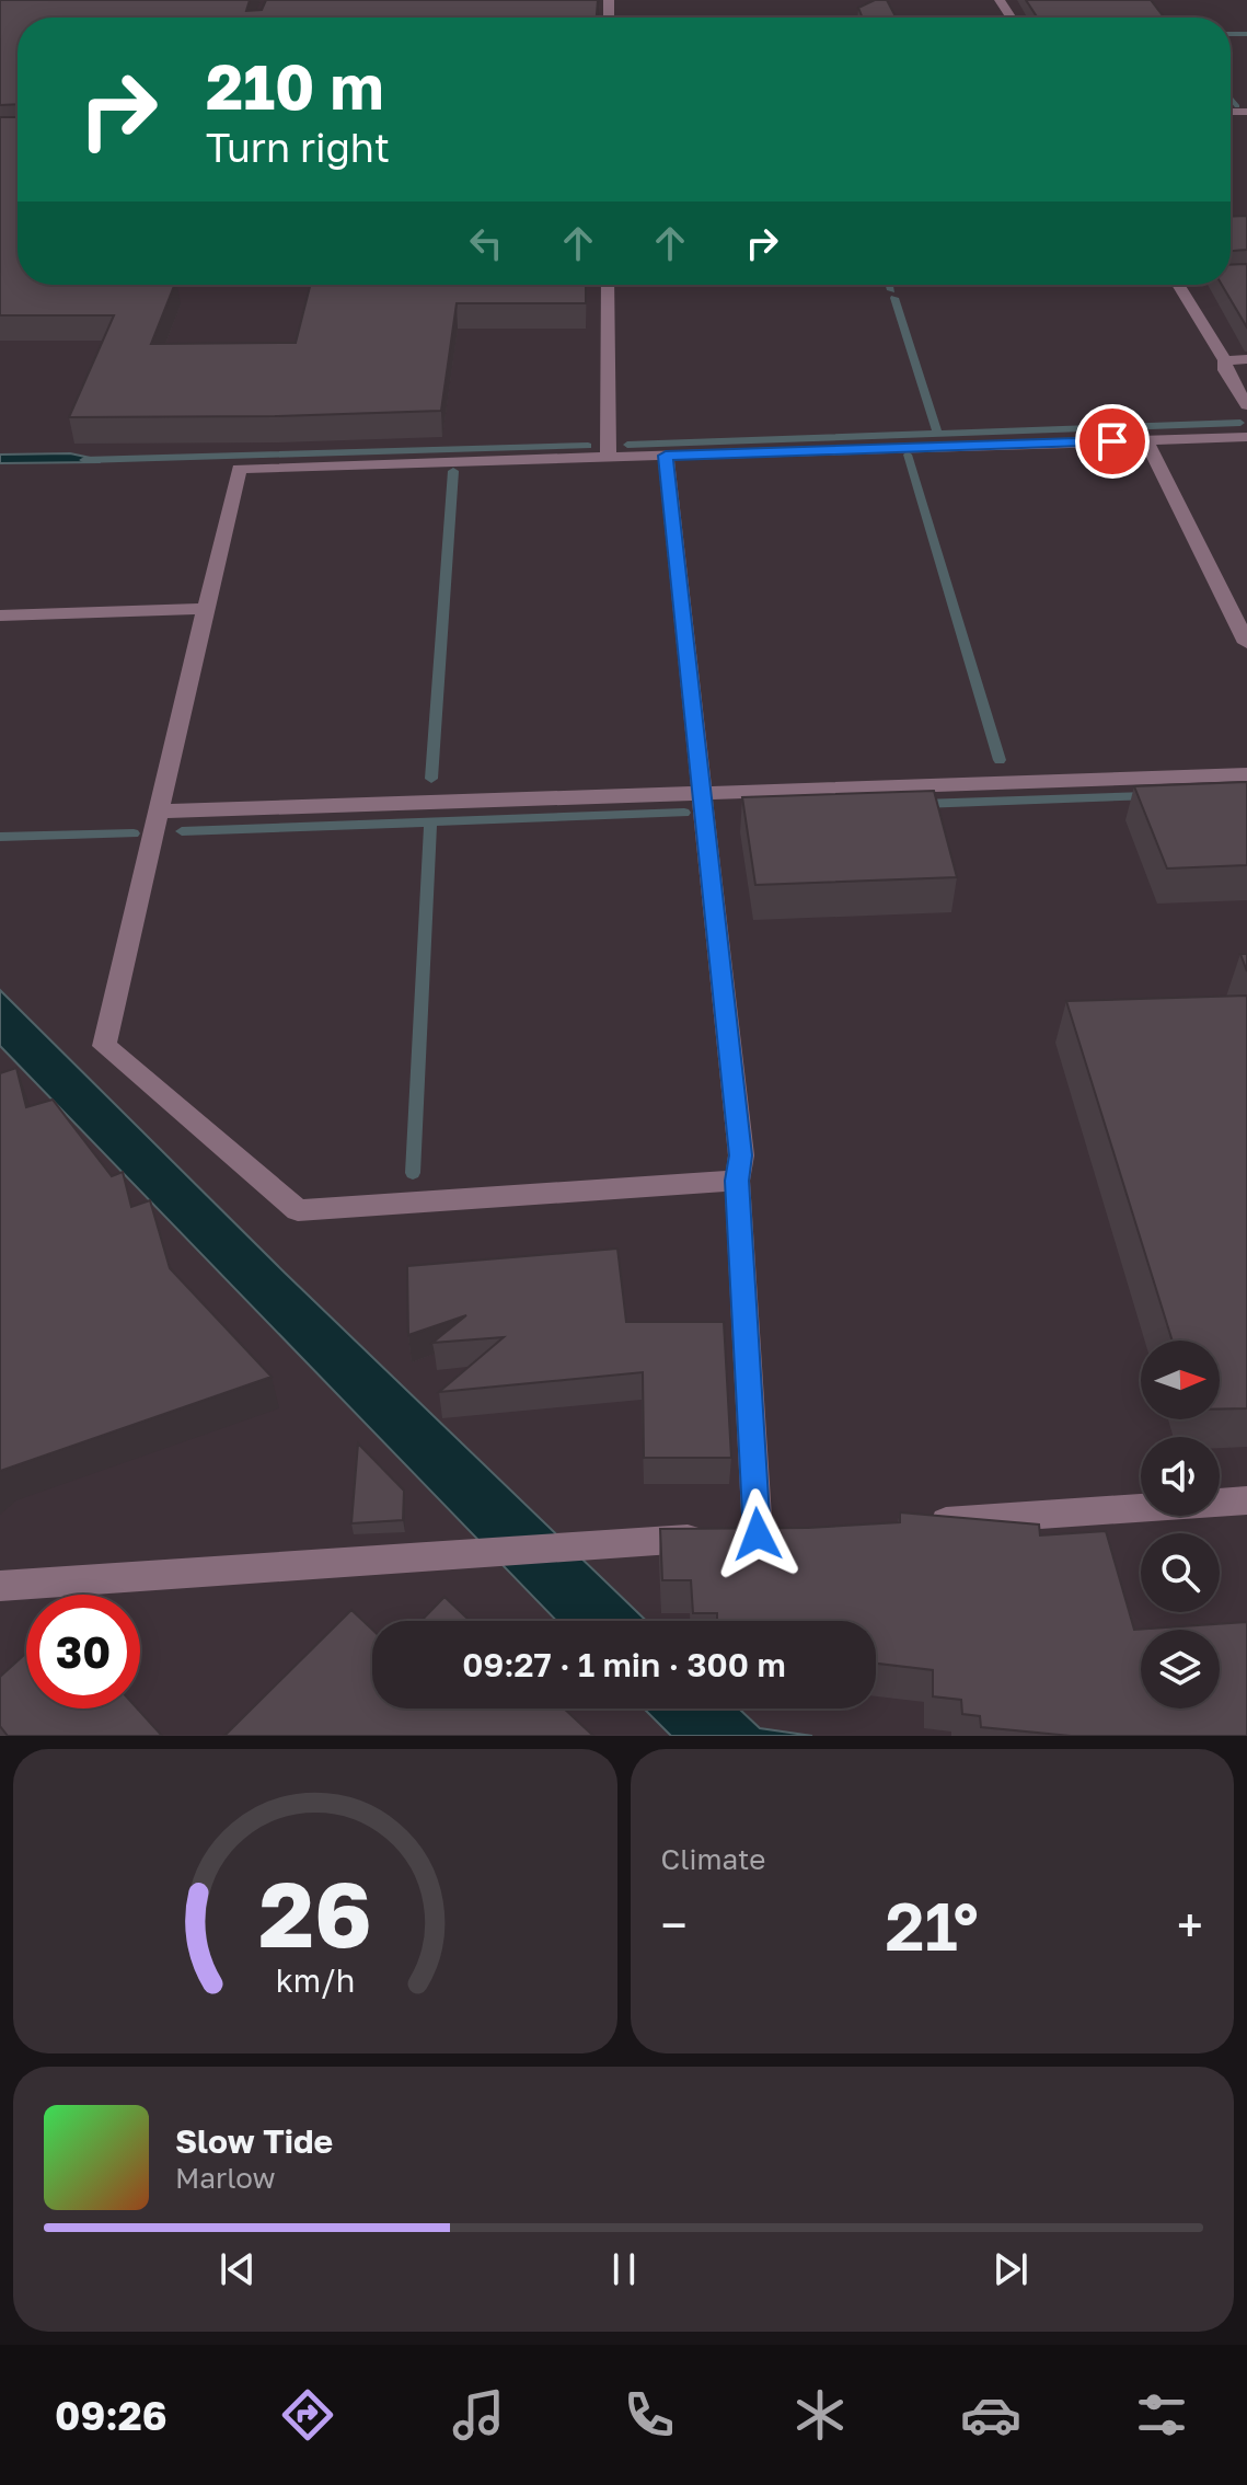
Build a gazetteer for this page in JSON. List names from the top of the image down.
{
  "north": "right",
  "page": {
    "turn": ["210 m", "Turn right"],
    "limit": "30",
    "trip": "09:27 · 1 min · 300 m",
    "tile": "Climate",
    "heat": ["−", "21°", "+"],
    "song": ["Slow Tide", "Marlow"],
    "tabs": "09:26",
    "gauge": ["26", "km/h"]
  }
}
